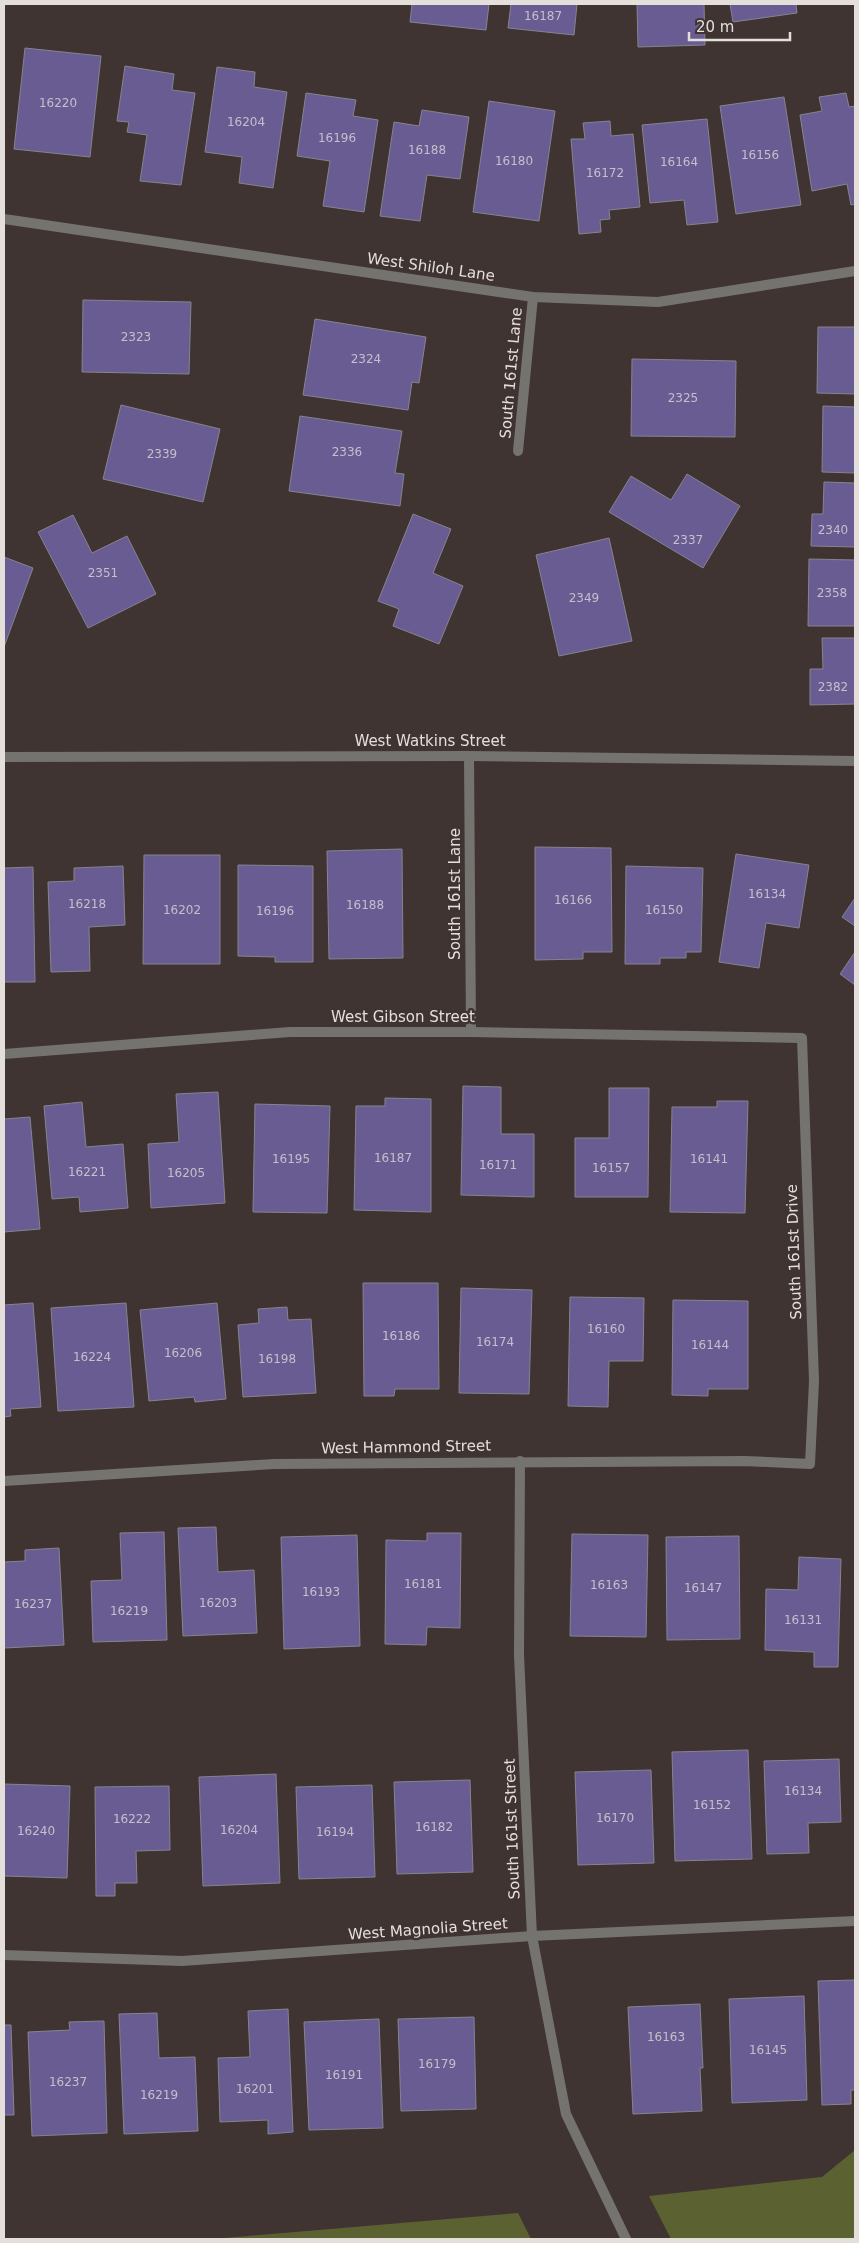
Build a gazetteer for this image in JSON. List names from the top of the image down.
{
  "streets": {
    "street": [
      "West Shiloh Lane",
      "South 161st Lane",
      "West Watkins Street",
      "West Gibson Street",
      "South 161st Drive",
      "West Hammond Street",
      "South 161st Street",
      "West Magnolia Street"
    ]
  },
  "crossings": [
    ["West Shiloh Lane", "South 161st Lane"],
    ["South 161st Lane", "West Watkins Street"],
    ["South 161st Lane", "West Gibson Street"],
    ["West Gibson Street", "South 161st Drive"],
    ["South 161st Drive", "West Hammond Street"],
    ["West Hammond Street", "South 161st Street"],
    ["South 161st Street", "West Magnolia Street"]
  ],
  "house_numbers": [
    "16187",
    "16220",
    "16204",
    "16196",
    "16188",
    "16156",
    "16180",
    "16164",
    "16172",
    "2323",
    "2324",
    "2325",
    "2336",
    "2339",
    "2340",
    "2337",
    "2351",
    "2358",
    "2349",
    "2382",
    "16134",
    "16166",
    "16218",
    "16188",
    "16202",
    "16150",
    "16196",
    "16187",
    "16195",
    "16141",
    "16171",
    "16157",
    "16221",
    "16205",
    "16160",
    "16186",
    "16174",
    "16144",
    "16206",
    "16224",
    "16198",
    "16181",
    "16163",
    "16147",
    "16193",
    "16203",
    "16237",
    "16219",
    "16131",
    "16134",
    "16152",
    "16170",
    "16222",
    "16182",
    "16204",
    "16240",
    "16194",
    "16163",
    "16145",
    "16179",
    "16191",
    "16237",
    "16201",
    "16219"
  ],
  "scale_bar": "20 m"
}
